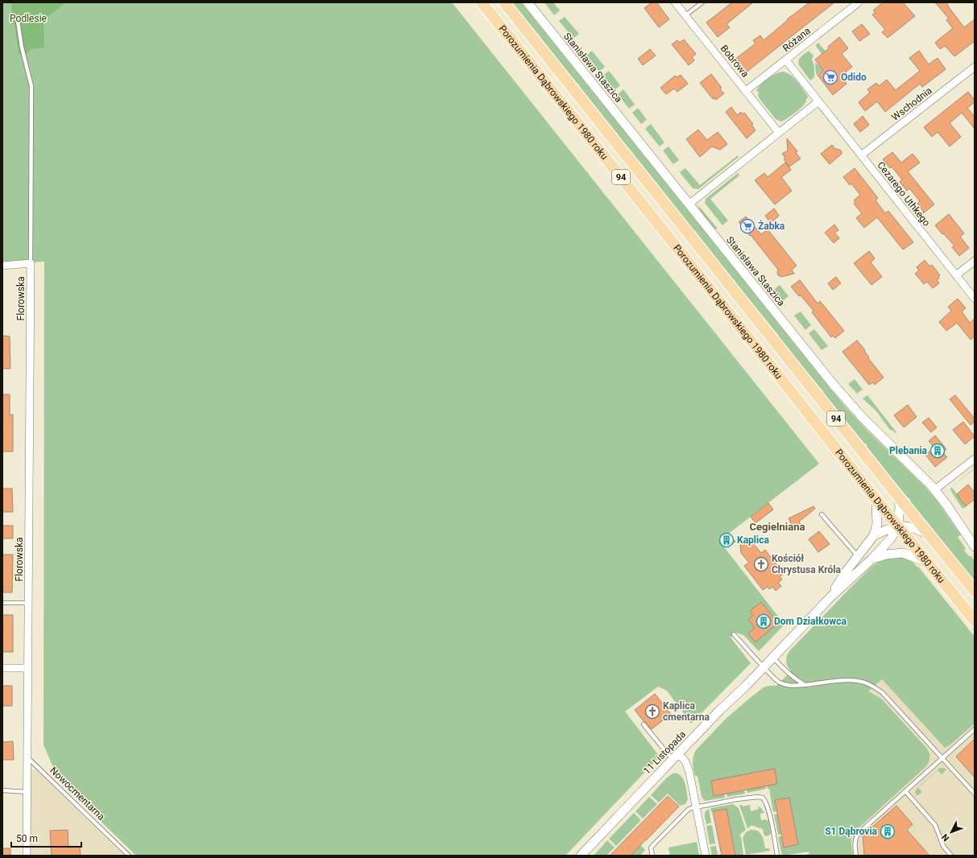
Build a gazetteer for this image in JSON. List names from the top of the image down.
{
  "streets": {
    "main road": ["Porozumienia Dąbrowskiego 1980 roku", "94"],
    "street": [
      "Różana",
      "Bobrowa",
      "Stanisława Staszica",
      "Wschodnia",
      "Cezarego Uthkego",
      "Florowska",
      "11 Listopada"
    ],
    "lane": ["Nowocmentarna"]
  },
  "crossings": [
    ["Różana", "Bobrowa"],
    ["Różana", "Cezarego Uthkego"],
    ["Porozumienia Dąbrowskiego 1980 roku", "11 Listopada"],
    ["Wschodnia", "Cezarego Uthkego"],
    ["Florowska", "Nowocmentarna"]
  ],
  "districts": ["Cegielniana"],
  "parks": ["Podlesie"],
  "places": {
    "supermarket": ["Odido", "Żabka"],
    "building": [
      "Plebania",
      "Kaplica",
      "Dom Działkowca",
      "S1 Dąbrovia"
    ],
    "church": ["Kościół Chrystusa Króla", "Kaplica cmentarna"]
  },
  "scale_bar": "50 m",
  "north": "bottom left"
}
